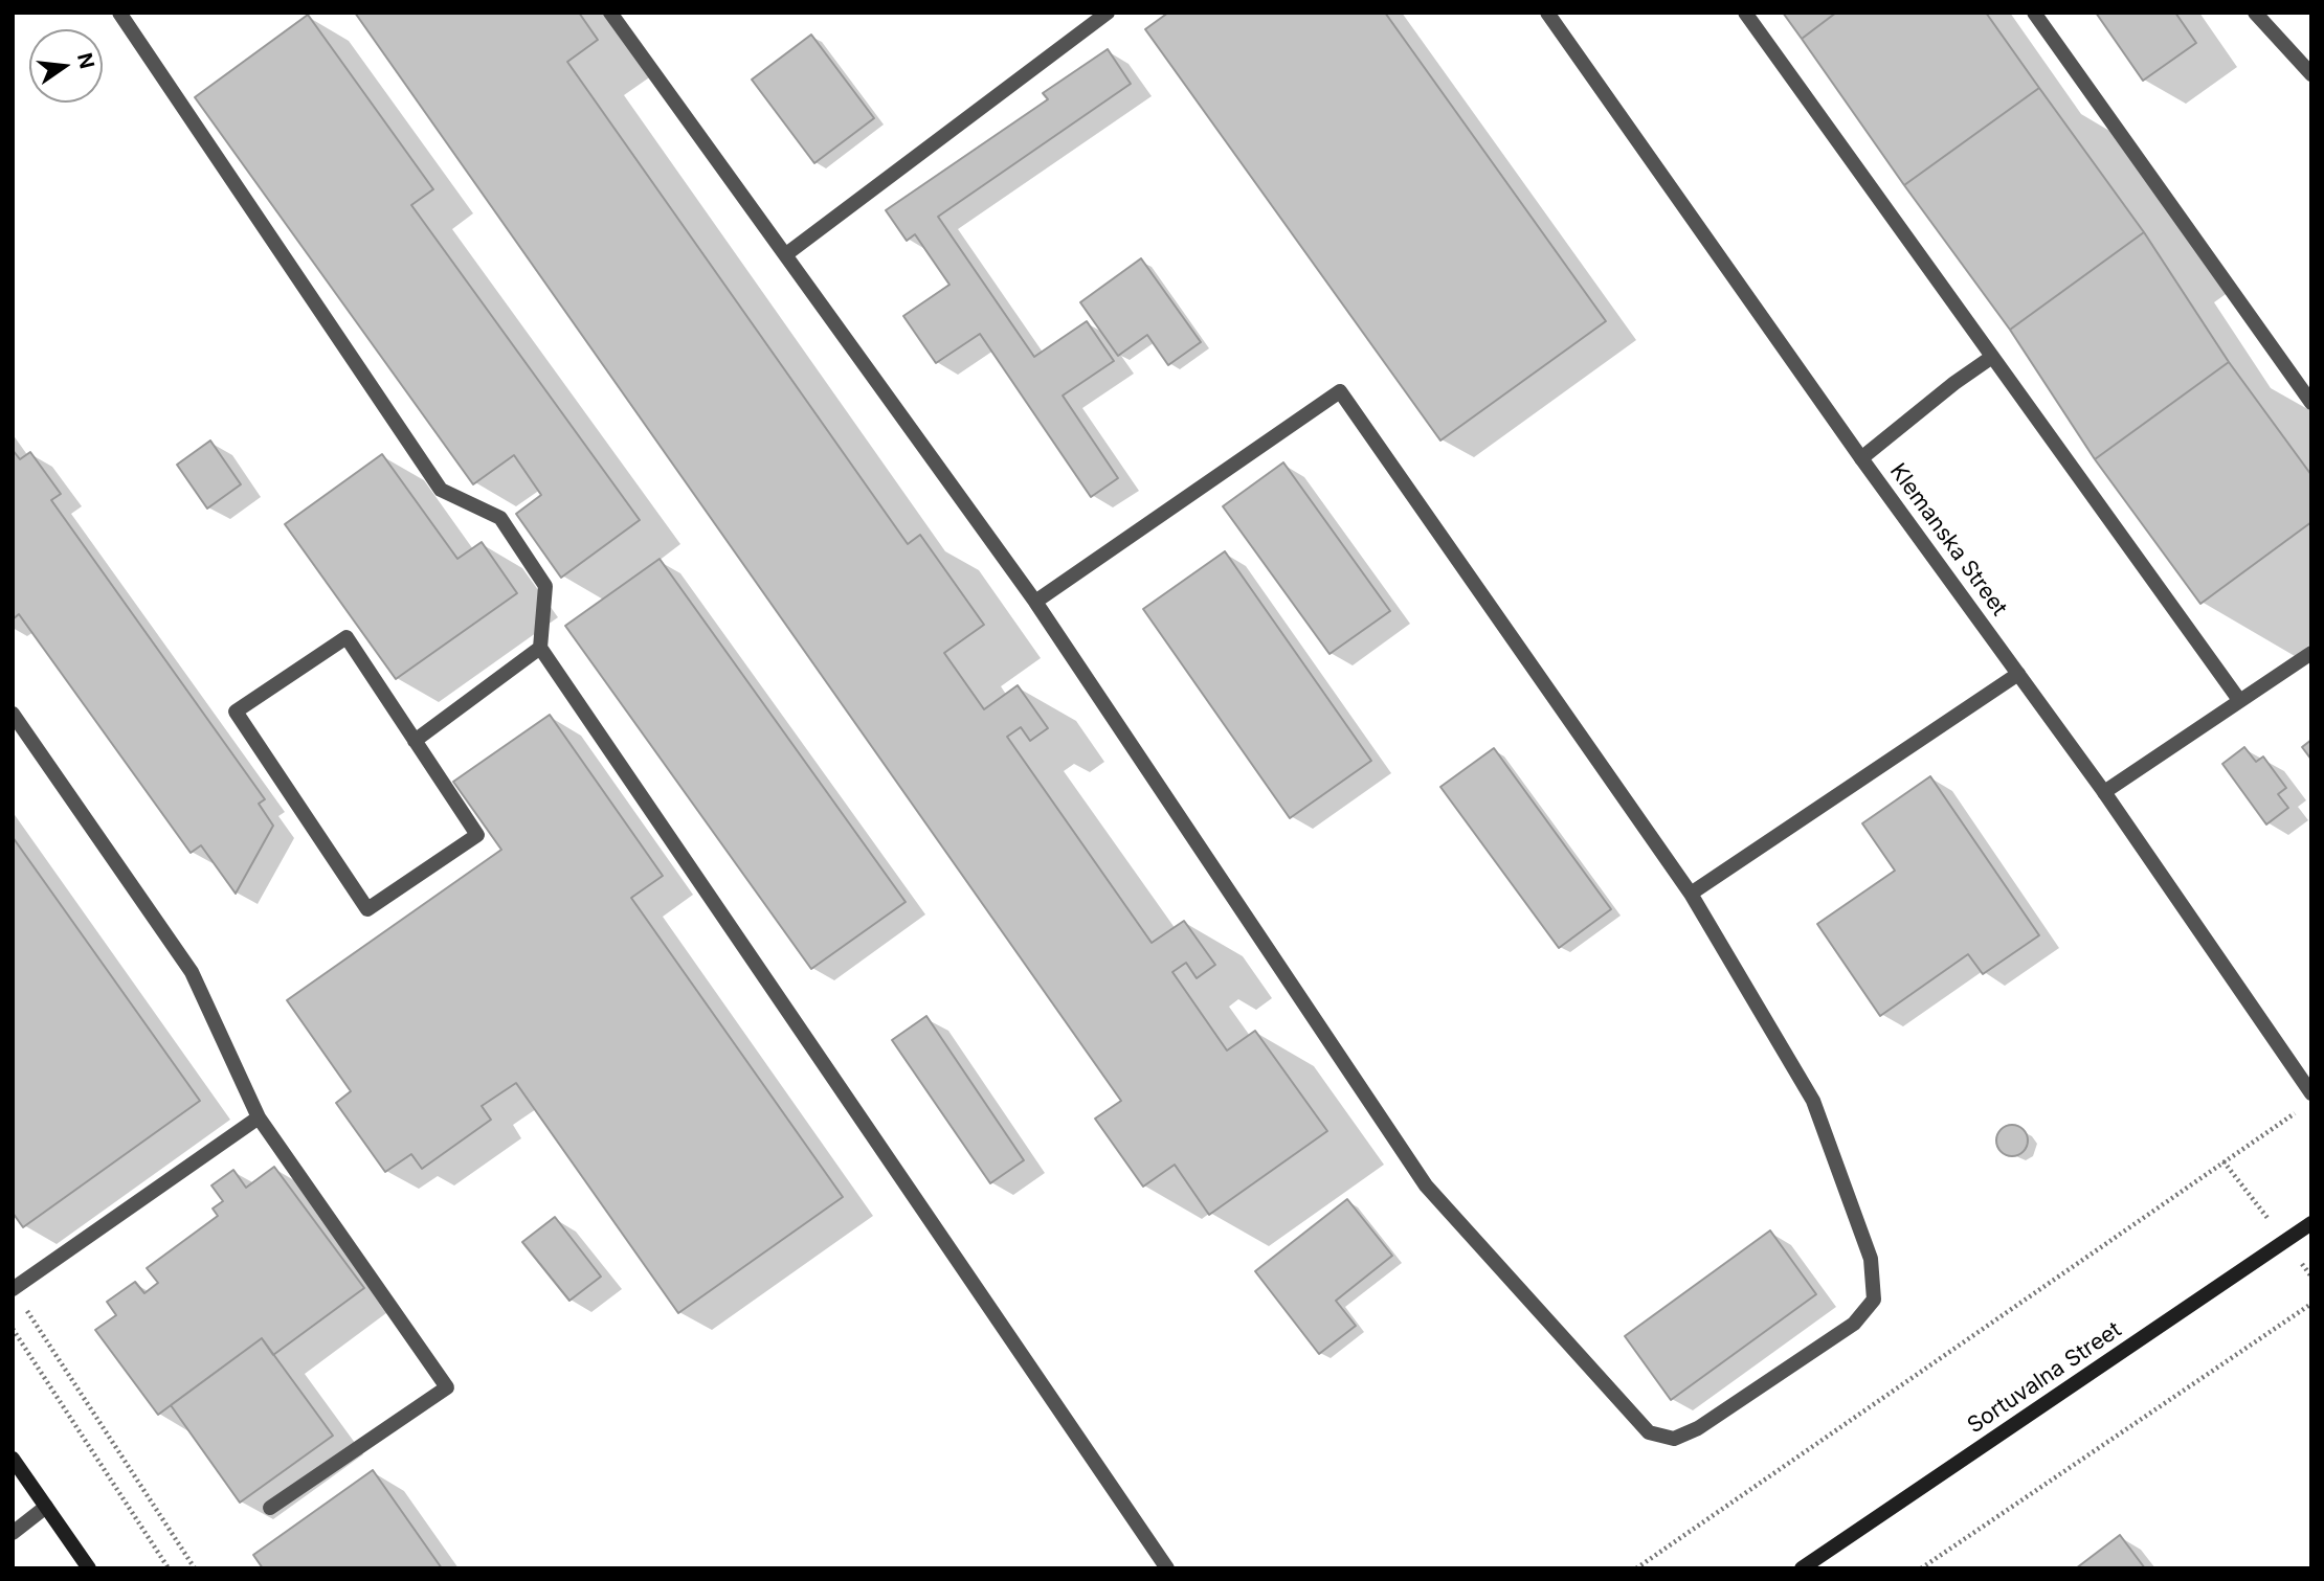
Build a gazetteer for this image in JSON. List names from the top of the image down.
{
  "streets": {
    "street": ["Klemanska Street", "Sortuvalna Street"]
  },
  "north": "right"
}
